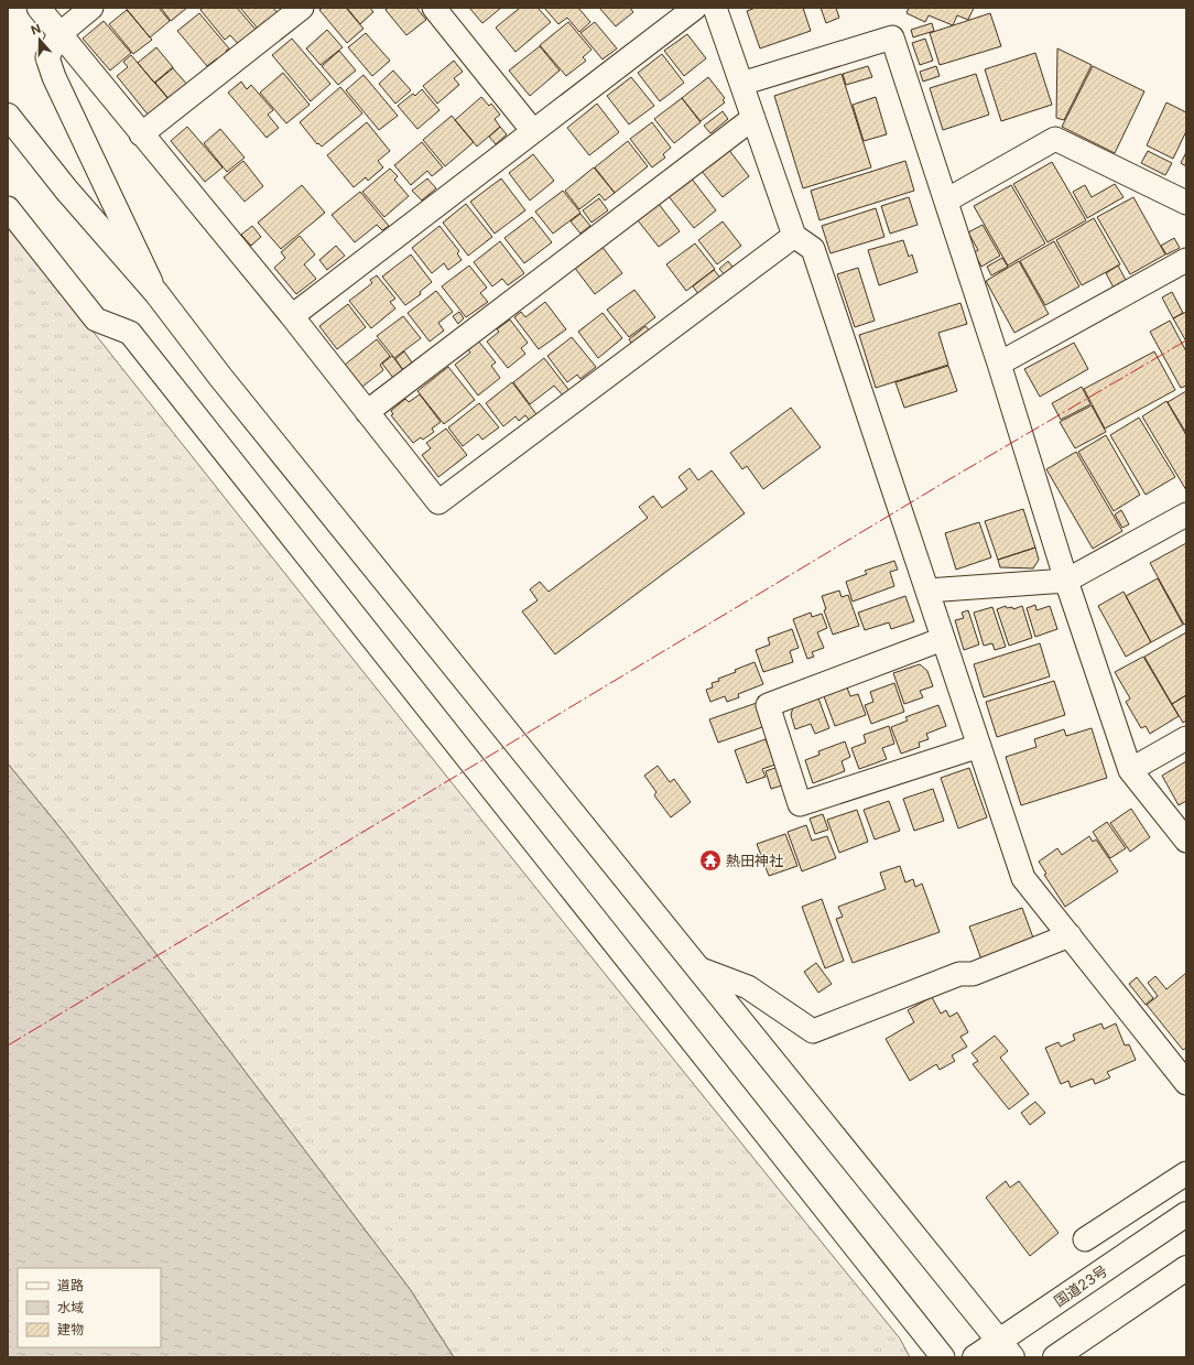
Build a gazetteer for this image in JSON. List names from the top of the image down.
{
  "streets": {
    "main road": ["国道23号"]
  },
  "places": {
    "temple": ["熱田神社"]
  },
  "legend": ["道路", "水域", "建物"],
  "north": "top"
}
